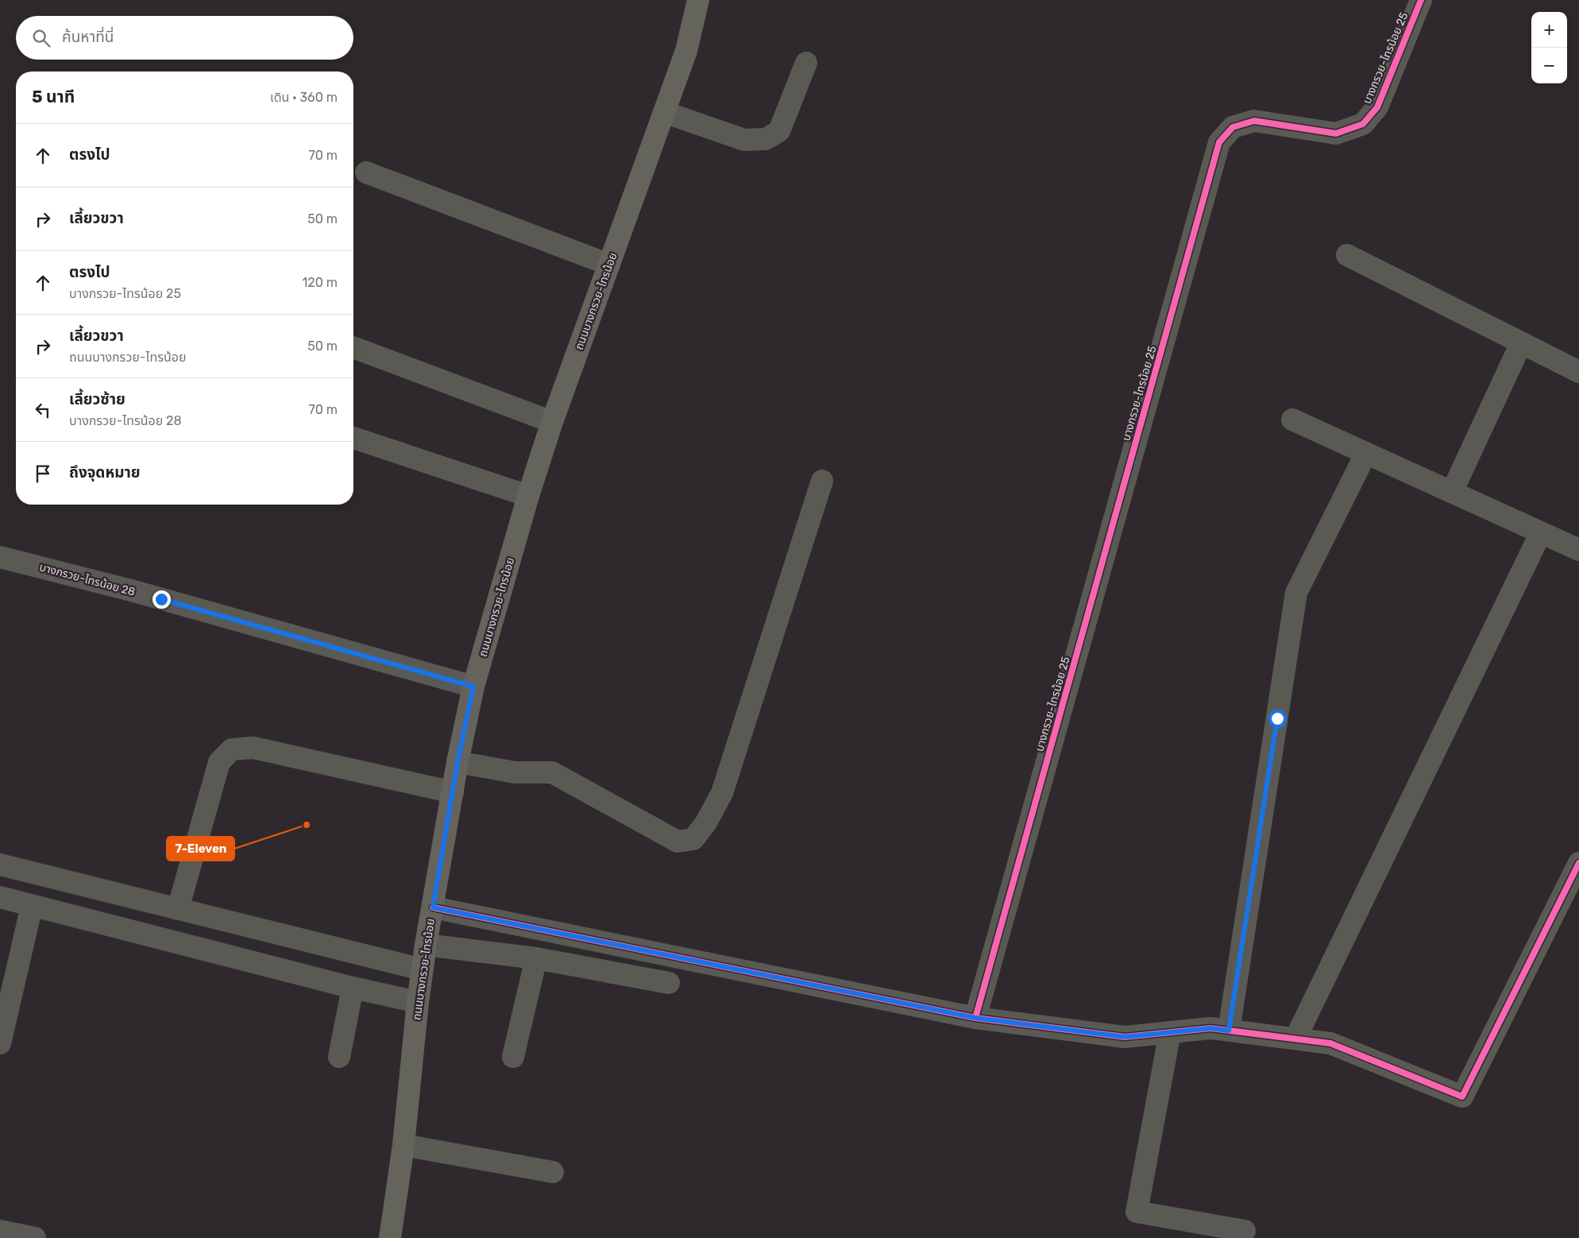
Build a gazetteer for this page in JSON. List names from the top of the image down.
{
  "streets": {
    "main road": ["ถนนบางกรวย-ไทรน้อย"],
    "street": ["บางกรวย-ไทรน้อย 25", "บางกรวย-ไทรน้อย 28"]
  },
  "crossings": [
    ["ถนนบางกรวย-ไทรน้อย", "บางกรวย-ไทรน้อย 28"]
  ],
  "places": ["7-Eleven"],
  "page": {
    "map_buttons": ["+", "−"],
    "search": "ค้นหาที่นี่",
    "heading": ["5 นาที", "เดิน · 360 m"],
    "list": [
      ["ตรงไป", "70 m"],
      ["เลี้ยวขวา", "50 m"],
      ["ตรงไป", "บางกรวย-ไทรน้อย 25", "120 m"],
      ["เลี้ยวขวา", "ถนนบางกรวย-ไทรน้อย", "50 m"],
      ["เลี้ยวซ้าย", "บางกรวย-ไทรน้อย 28", "70 m"],
      "ถึงจุดหมาย"
    ]
  }
}
